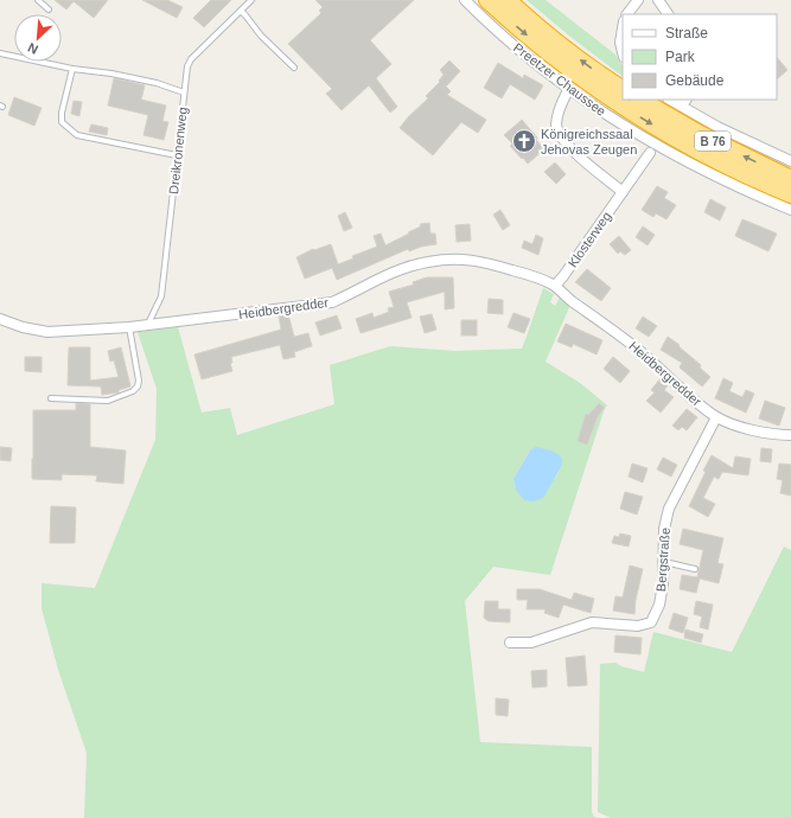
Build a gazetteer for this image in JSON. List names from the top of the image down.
{
  "streets": {
    "highway": ["Preetzer Chaussee", "B 76"],
    "street": ["Klosterweg", "Heidbergredder", "Bergstraße"],
    "lane": ["Dreikronenweg"]
  },
  "crossings": [
    ["Dreikronenweg", "Heidbergredder"],
    ["Klosterweg", "Heidbergredder"],
    ["Heidbergredder", "Bergstraße"]
  ],
  "places": {
    "church": ["Königreichssaal Jehovas Zeugen"]
  },
  "legend": ["Straße", "Park", "Gebäude"],
  "north": "bottom left"
}
